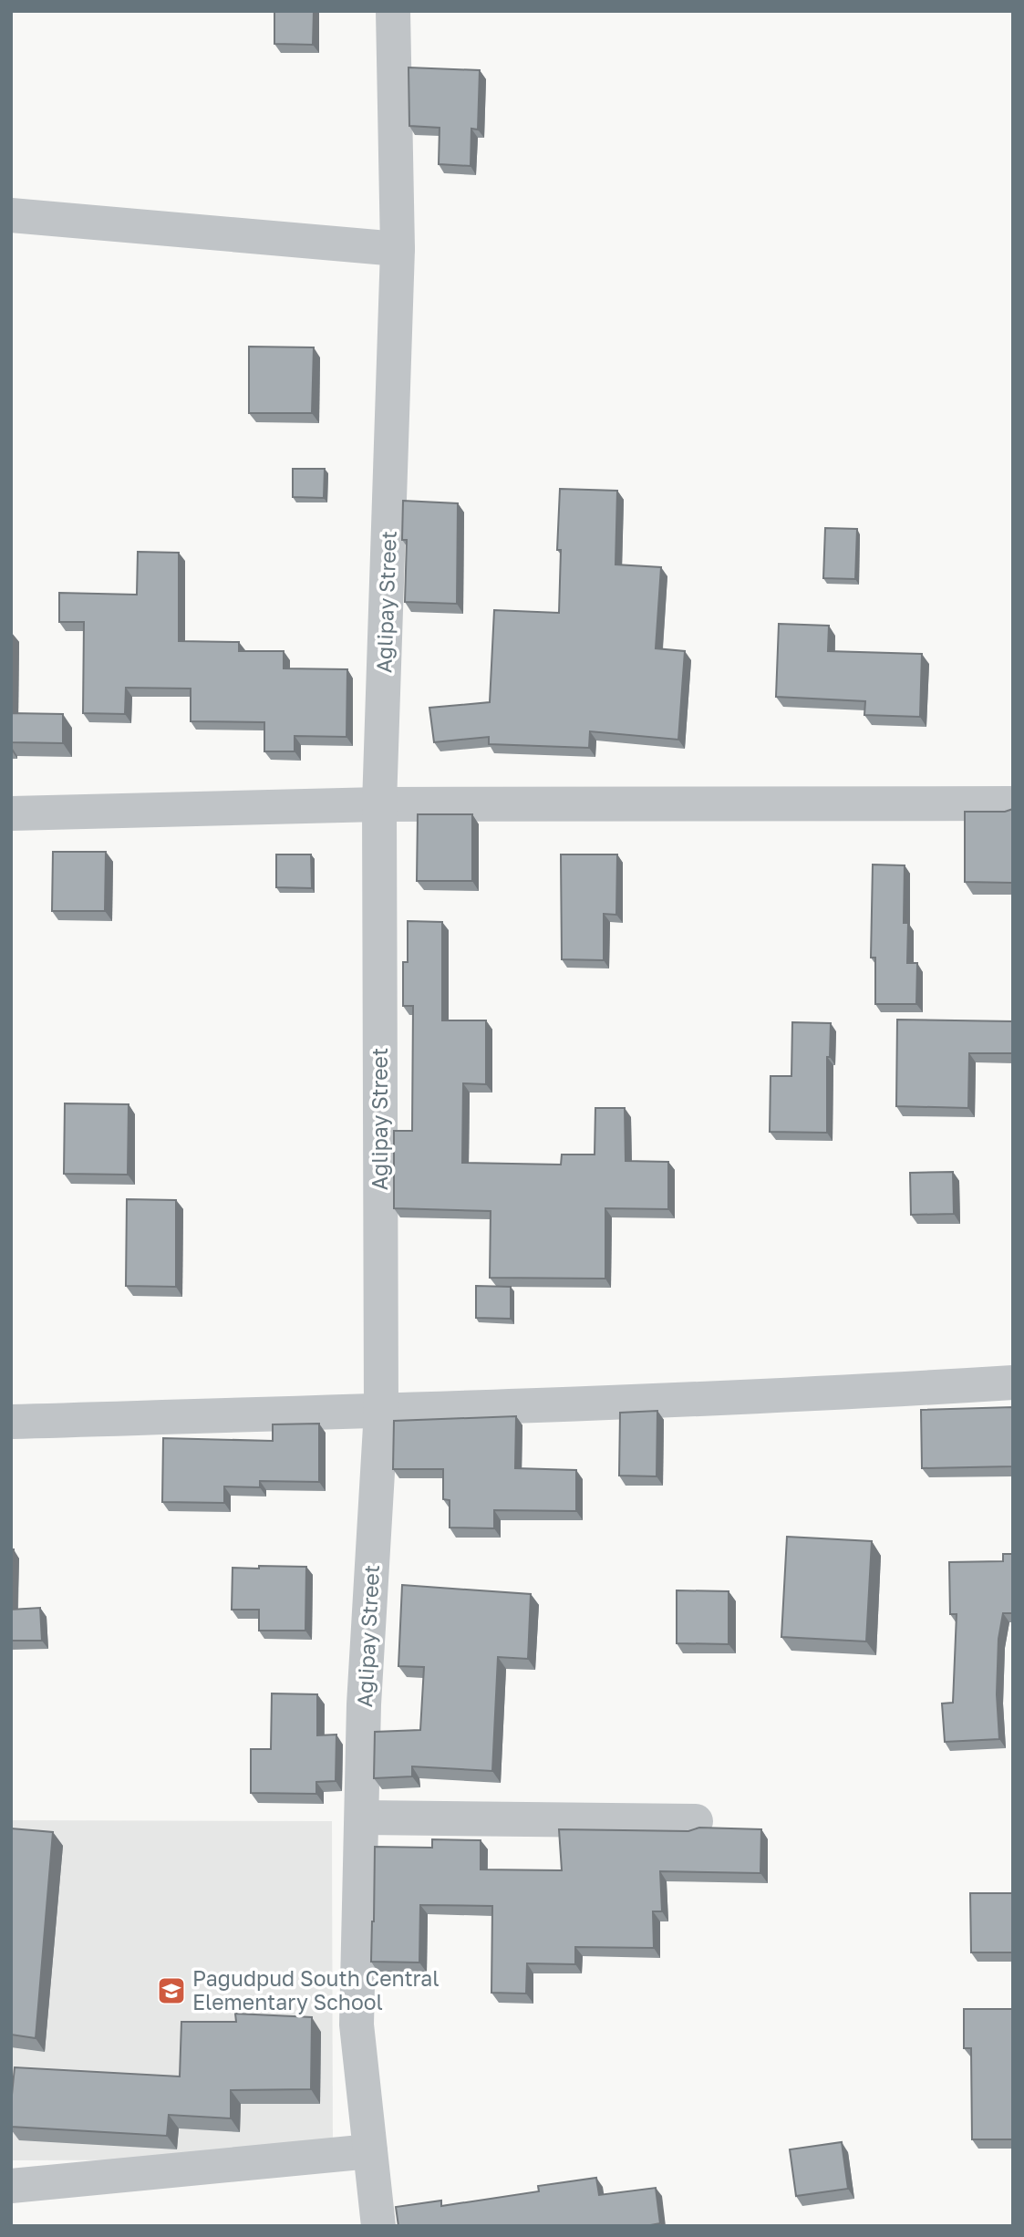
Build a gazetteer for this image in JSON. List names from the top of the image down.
{
  "streets": {
    "street": ["Aglipay Street"]
  },
  "places": {
    "school or university": ["Pagudpud South Central Elementary School"]
  }
}
